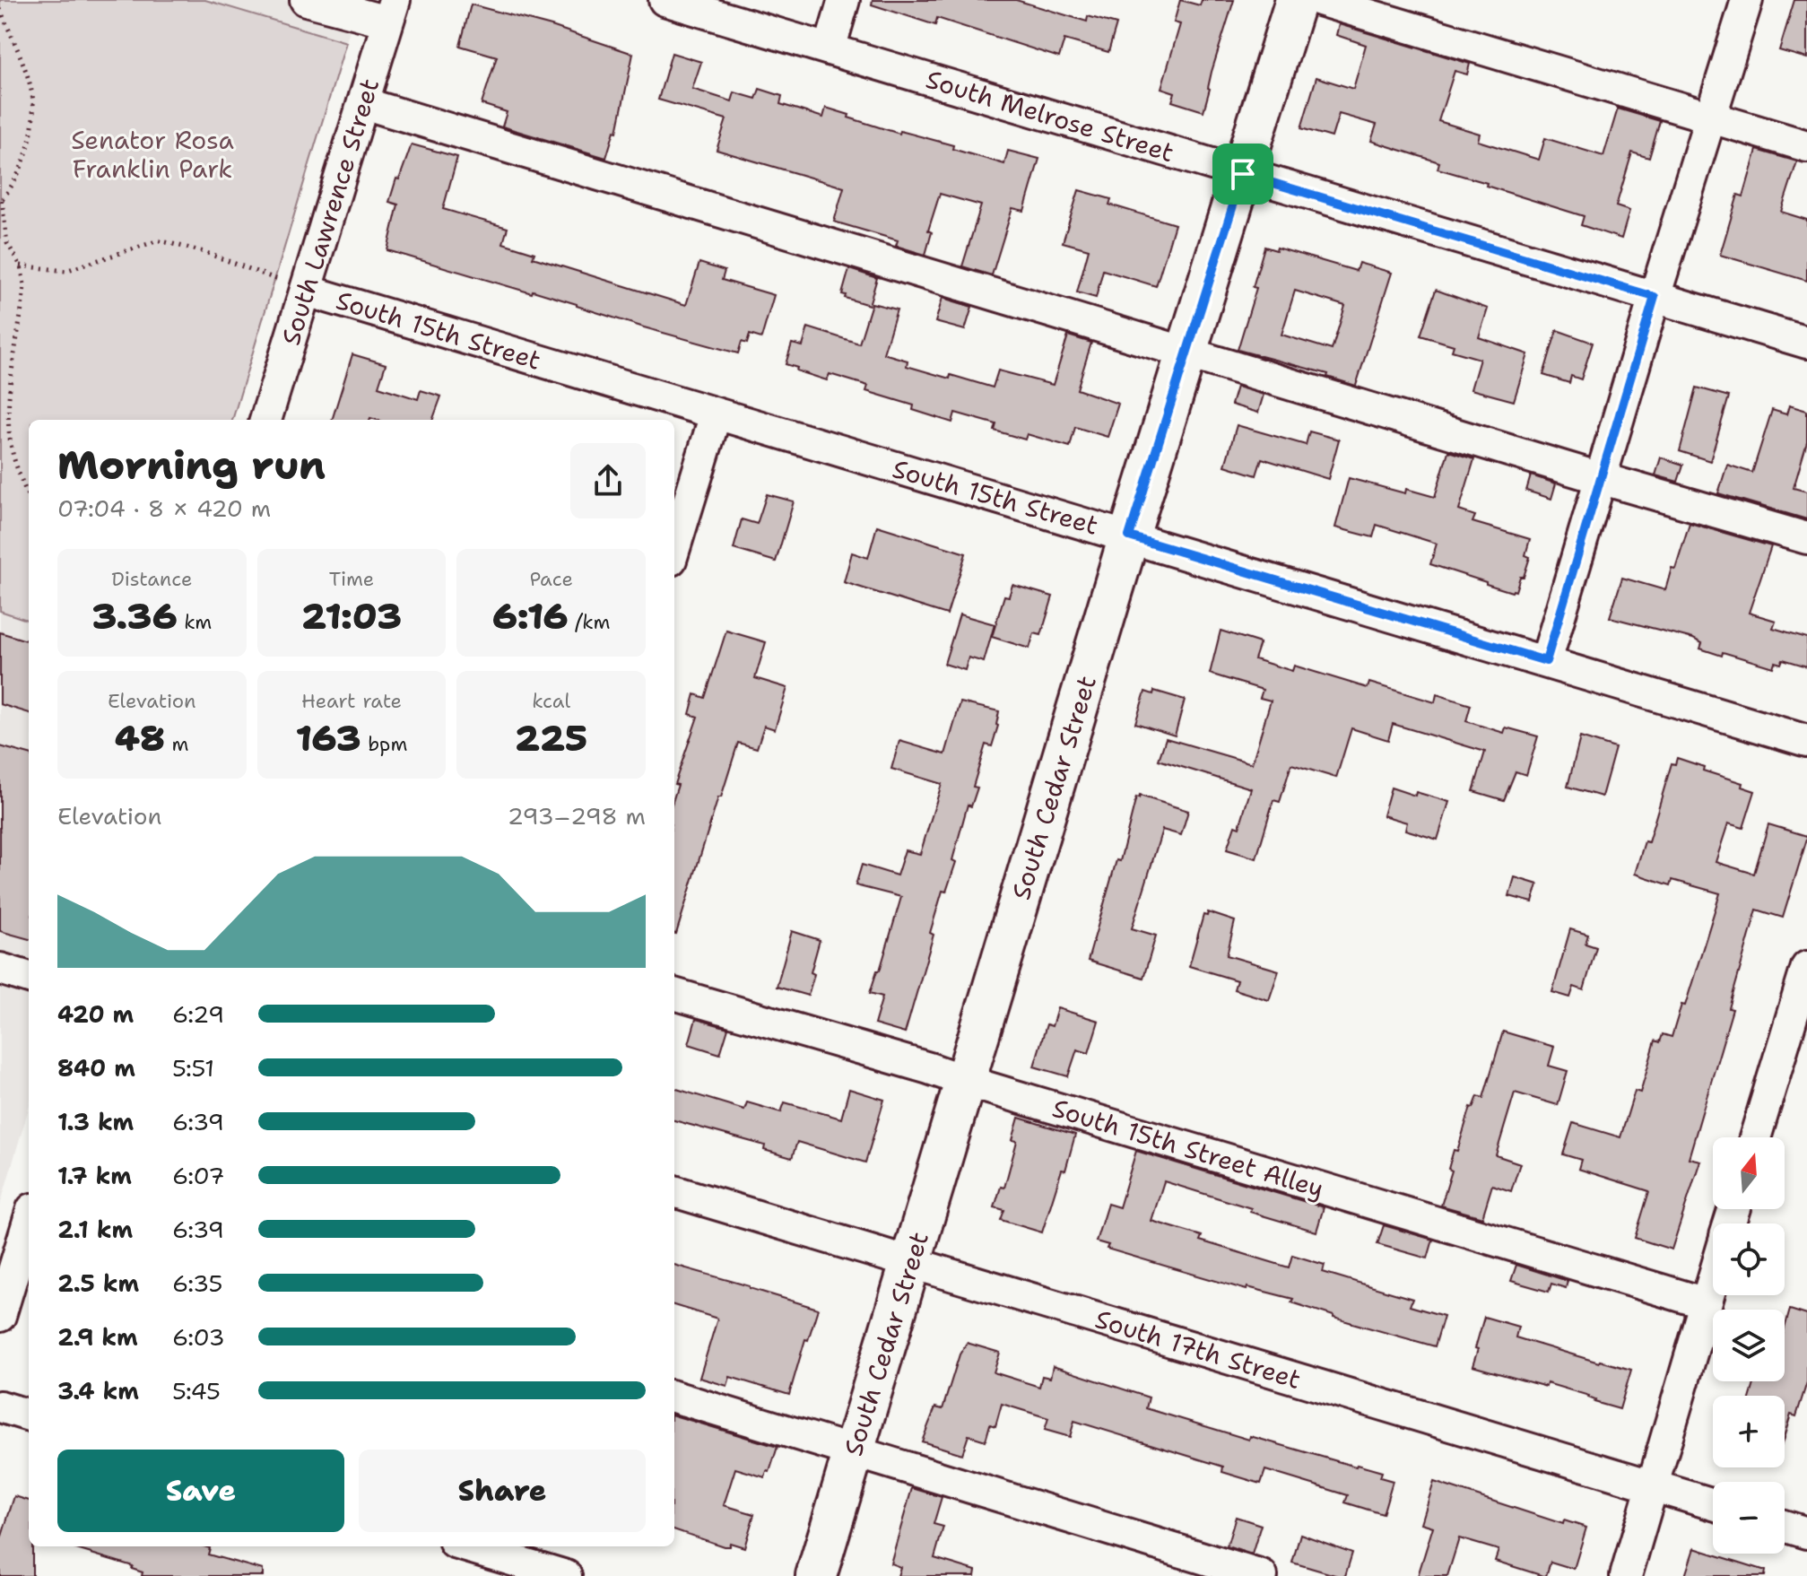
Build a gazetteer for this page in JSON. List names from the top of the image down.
{
  "streets": {
    "main road": ["South Cedar Street"],
    "street": [
      "South Melrose Street",
      "South Lawrence Street",
      "South 15th Street",
      "South 15th Street Alley",
      "South 17th Street"
    ]
  },
  "crossings": [
    ["South Melrose Street", "South Cedar Street"],
    ["South Lawrence Street", "South 15th Street"],
    ["South 15th Street", "South Cedar Street"],
    ["South Cedar Street", "South 15th Street Alley"],
    ["South Cedar Street", "South 17th Street"]
  ],
  "parks": ["Senator Rosa Franklin Park"],
  "north": "top",
  "page": {
    "heading": ["Morning run", "07:04 · 8 × 420 m"],
    "stats": [
      ["Distance", "3.36 km"],
      ["Time", "21:03"],
      ["Pace", "6:16 /km"],
      ["Elevation", "48 m"],
      ["Heart rate", "163 bpm"],
      ["kcal", "225"]
    ],
    "chart": ["Elevation", "293–298 m"],
    "list": [
      {
        "name": "420 m",
        "note": "6:29"
      },
      {
        "name": "840 m",
        "note": "5:51"
      },
      {
        "name": "1.3 km",
        "note": "6:39"
      },
      {
        "name": "1.7 km",
        "note": "6:07"
      },
      {
        "name": "2.1 km",
        "note": "6:39"
      },
      {
        "name": "2.5 km",
        "note": "6:35"
      },
      {
        "name": "2.9 km",
        "note": "6:03"
      },
      {
        "name": "3.4 km",
        "note": "5:45"
      }
    ],
    "map_buttons": ["+", "−"],
    "buttons": ["Save", "Share"]
  }
}
